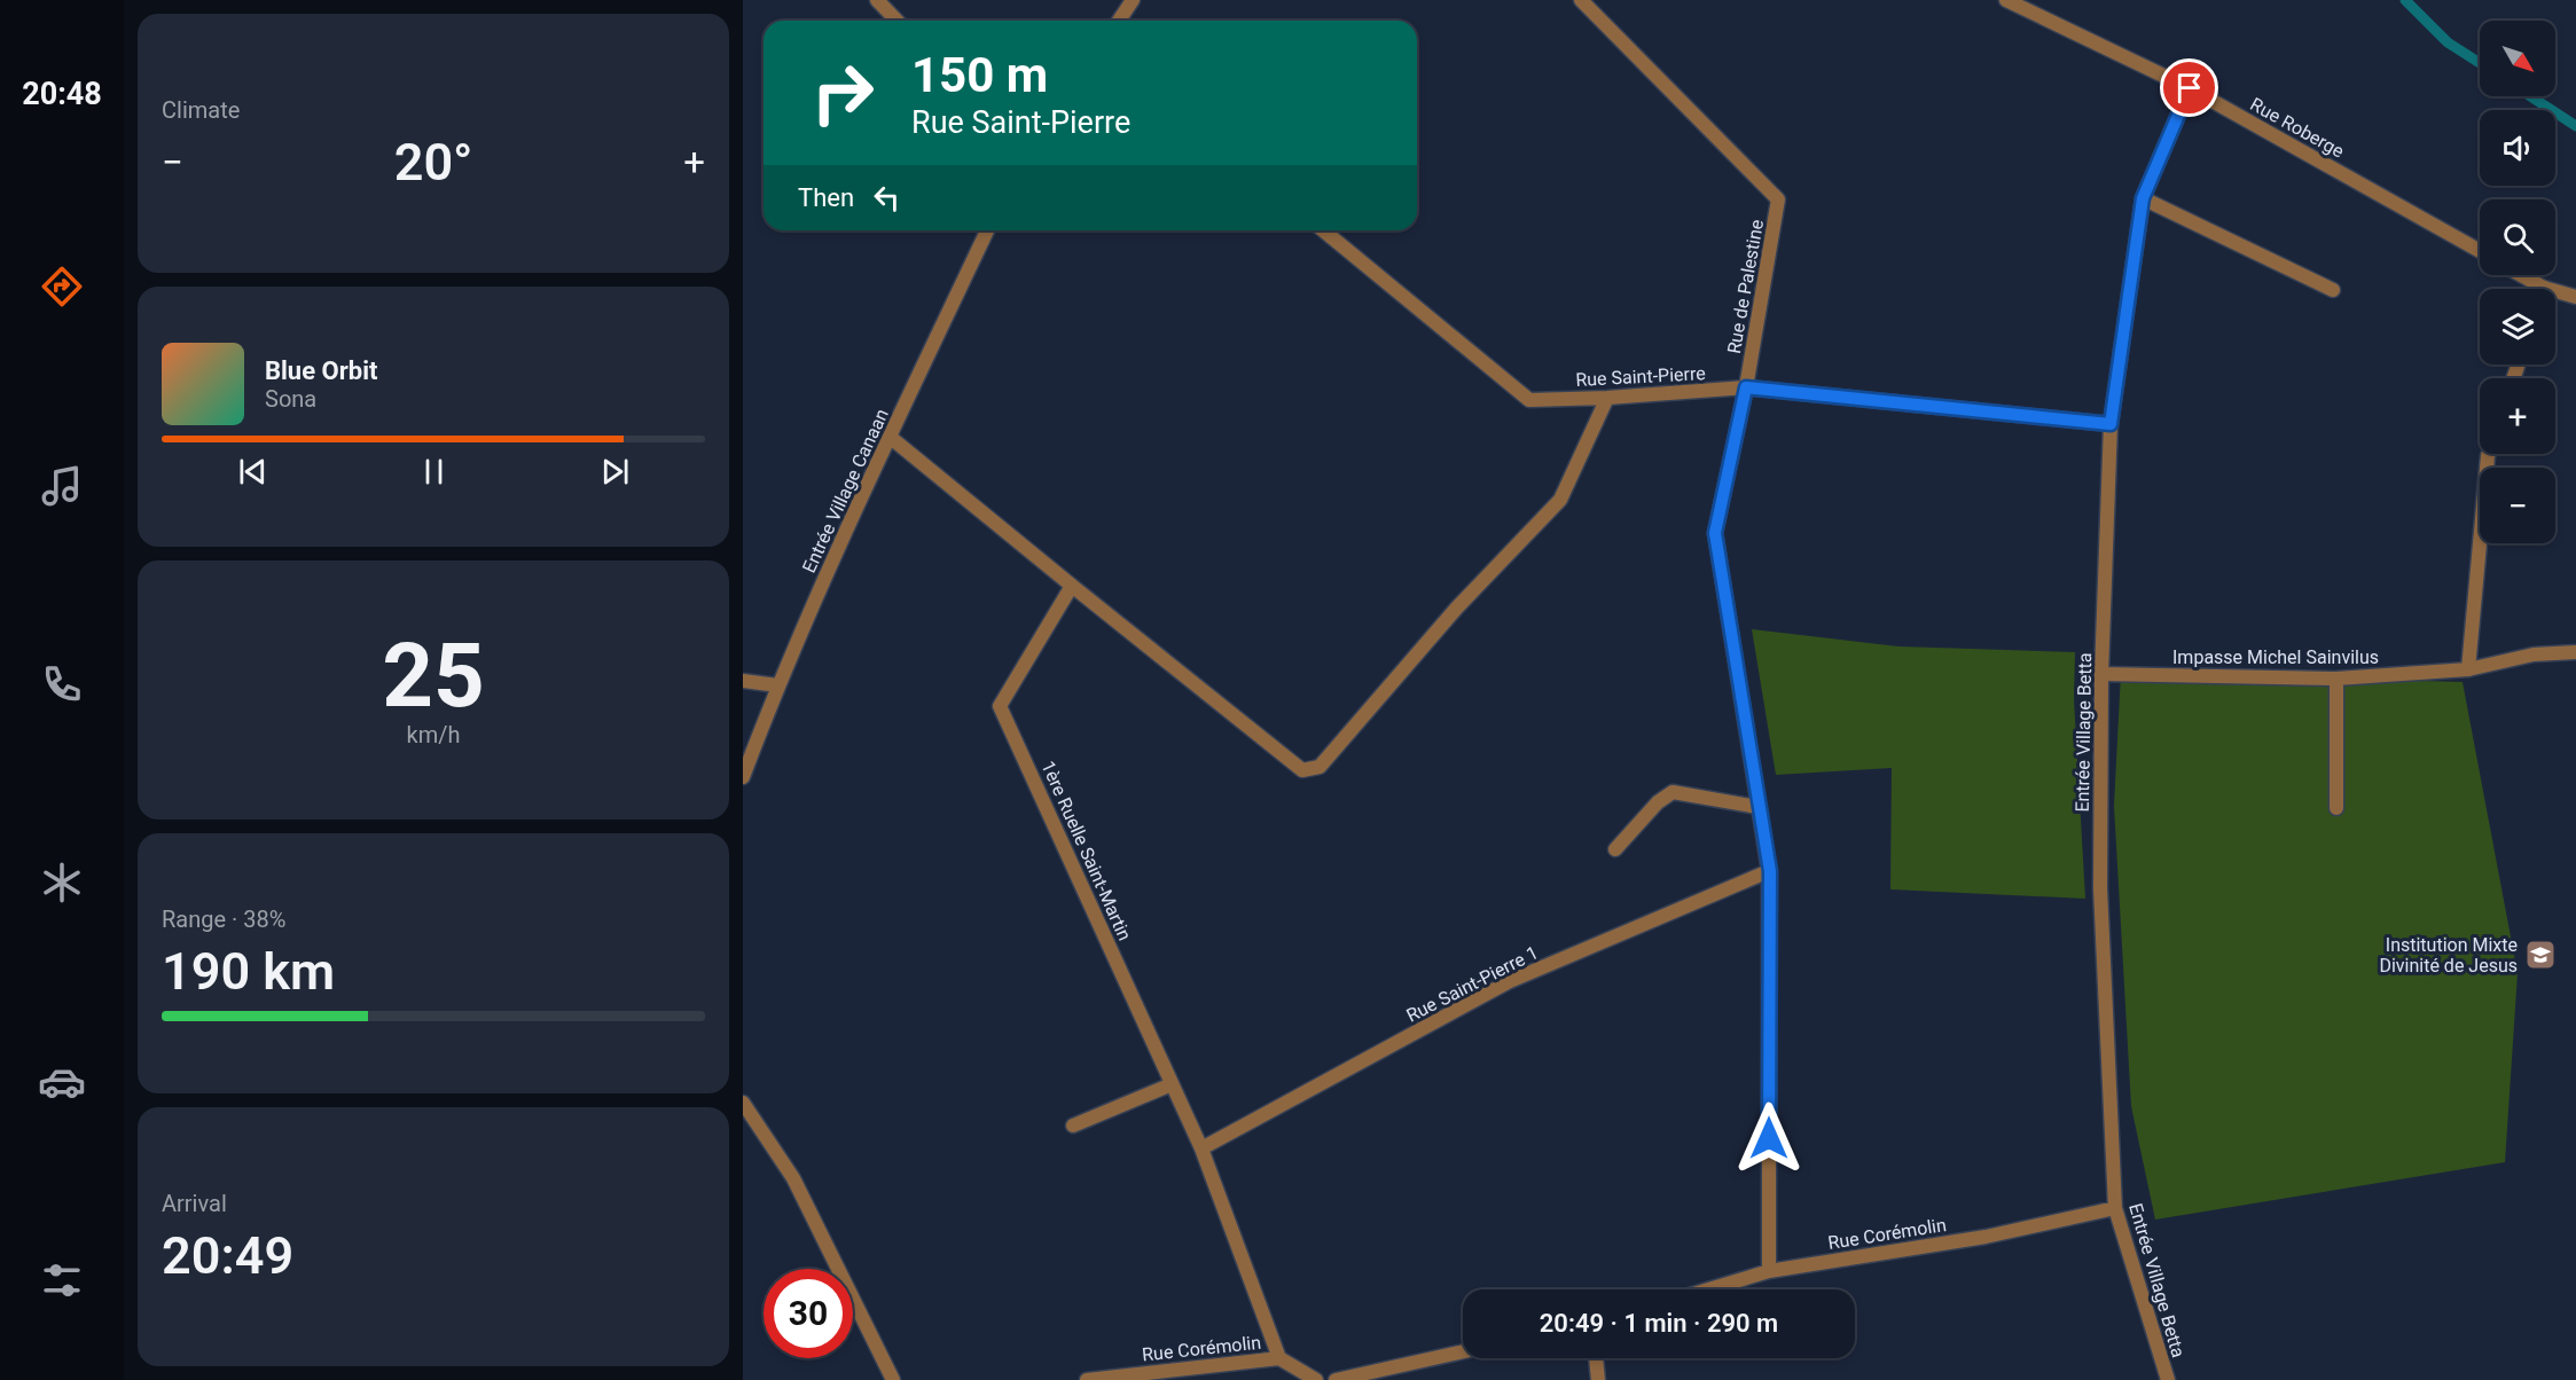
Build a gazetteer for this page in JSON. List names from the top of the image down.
{
  "streets": {
    "street": [
      "Rue Roberge",
      "Rue de Palestine",
      "Rue Saint-Pierre",
      "Entrée Village Canaan",
      "Impasse Michel Sainvilus",
      "Entrée Village Betta",
      "1ère Ruelle Saint-Martin",
      "Rue Saint-Pierre 1",
      "Rue Corémolin"
    ]
  },
  "crossings": [
    ["Rue Roberge", "Entrée Village Betta"],
    ["Rue de Palestine", "Rue Saint-Pierre"],
    ["Rue de Palestine", "Rue Saint-Pierre 1"],
    ["Rue de Palestine", "Rue Corémolin"],
    ["Rue Saint-Pierre", "Entrée Village Betta"],
    ["Impasse Michel Sainvilus", "Entrée Village Betta"],
    ["Entrée Village Betta", "Rue Corémolin"],
    ["1ère Ruelle Saint-Martin", "Rue Saint-Pierre 1"],
    ["1ère Ruelle Saint-Martin", "Rue Corémolin"]
  ],
  "places": {
    "school or university": ["Institution Mixte Divinité de Jesus"]
  },
  "north": "bottom right",
  "page": {
    "tabs": "20:48",
    "tile": [
      "Climate",
      ["25", "km/h"],
      ["Range · 38%", "190 km"],
      ["Arrival", "20:49"]
    ],
    "map_buttons": ["+", "−"],
    "turn": ["150 m", "Rue Saint-Pierre"],
    "heat": ["−", "20°", "+"],
    "then": "Then",
    "song": ["Blue Orbit", "Sona"],
    "limit": "30",
    "trip": "20:49 · 1 min · 290 m"
  }
}
